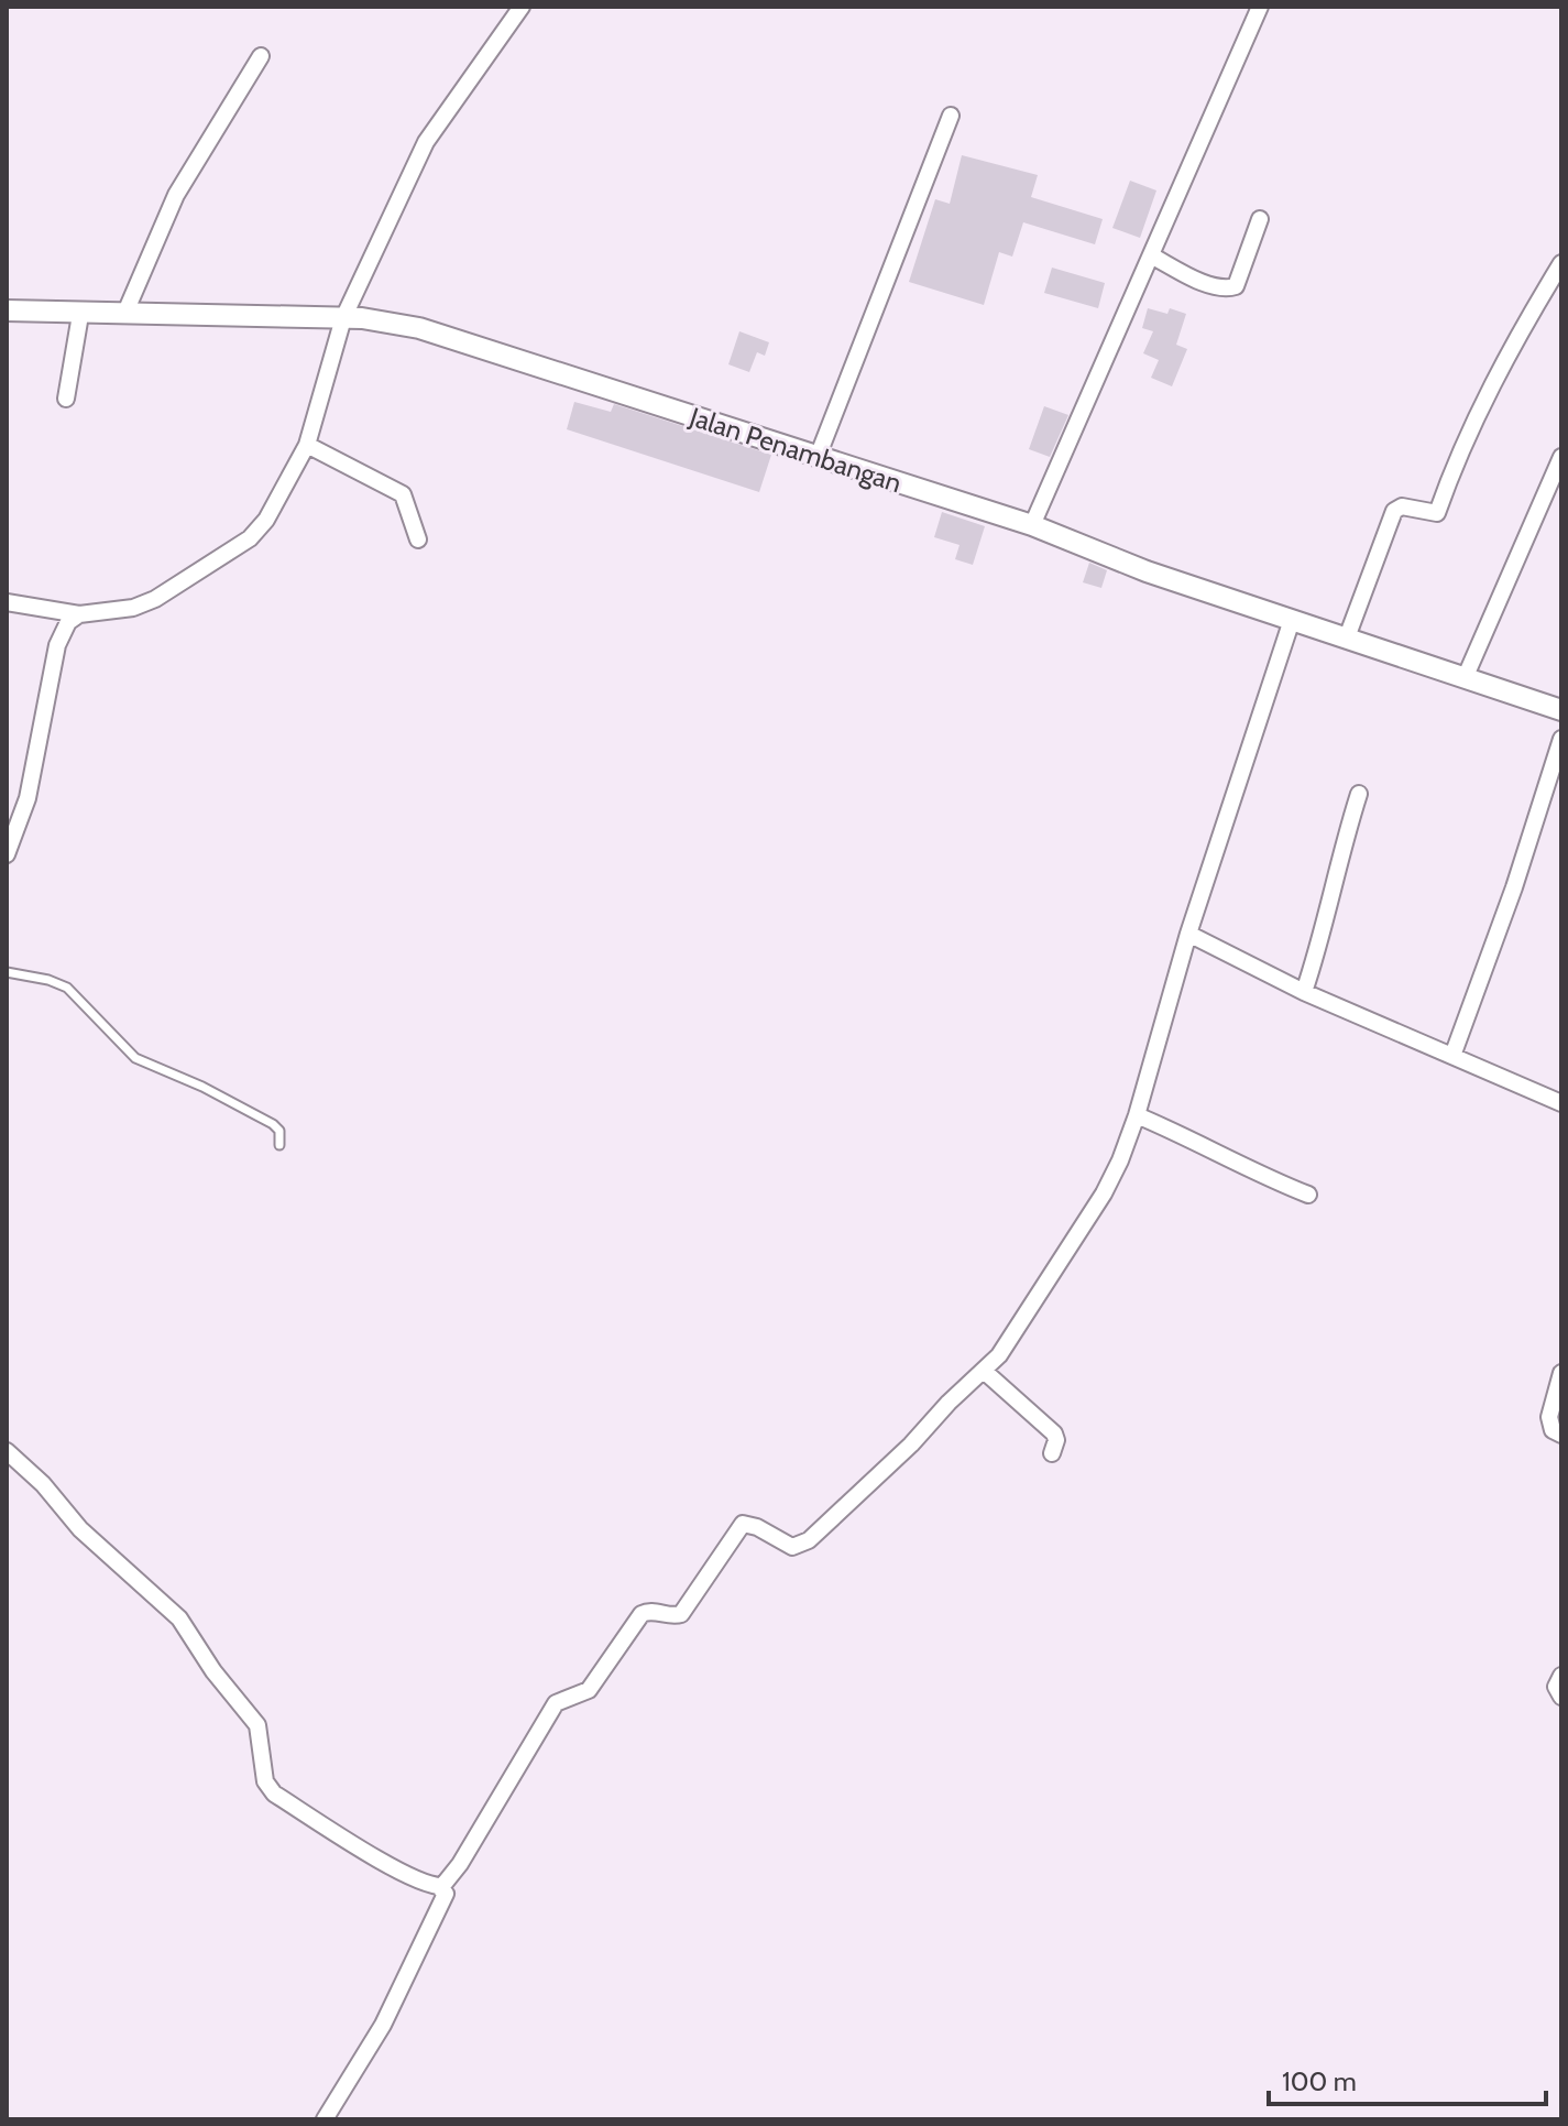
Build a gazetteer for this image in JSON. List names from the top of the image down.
{
  "streets": {
    "street": ["Jalan Penambangan"]
  },
  "scale_bar": "100 m"
}
